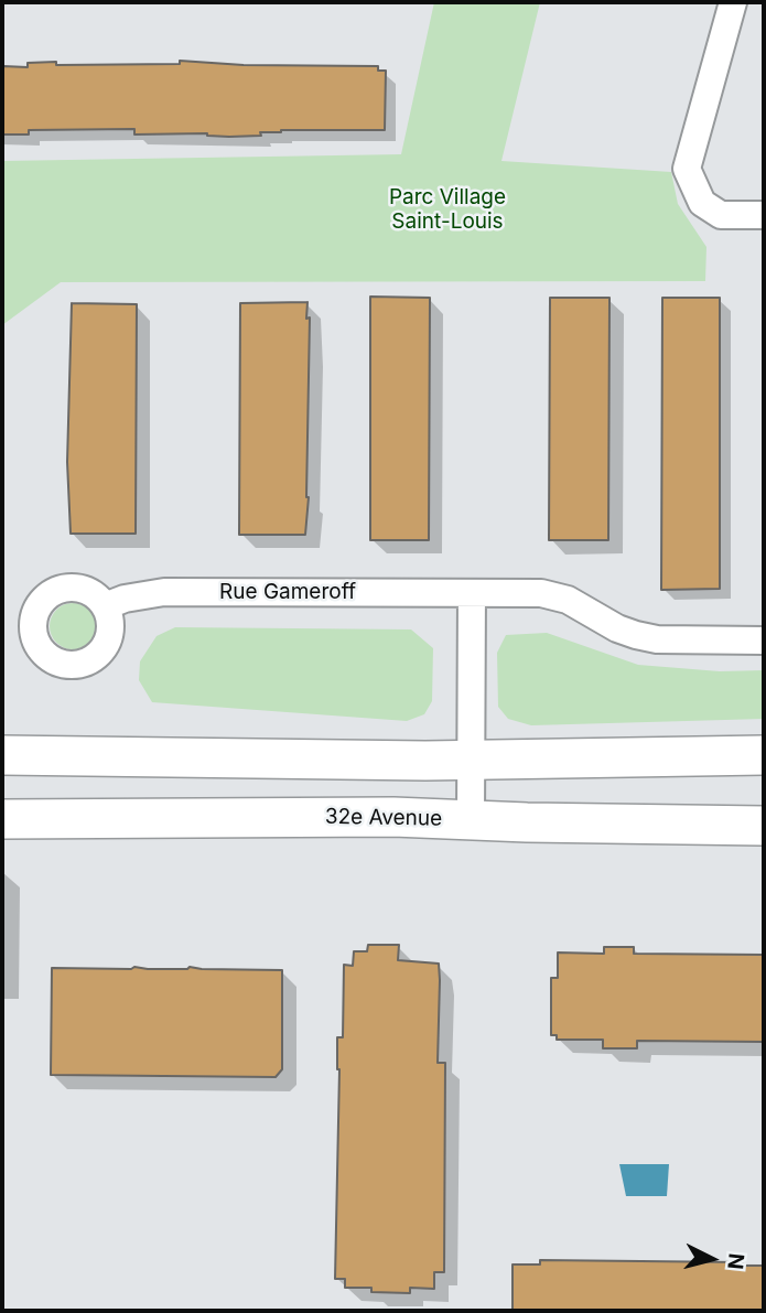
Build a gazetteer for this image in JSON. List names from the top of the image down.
{
  "streets": {
    "main road": ["32e Avenue"],
    "street": ["Rue Gameroff"]
  },
  "parks": ["Parc Village Saint-Louis"],
  "north": "right"
}
